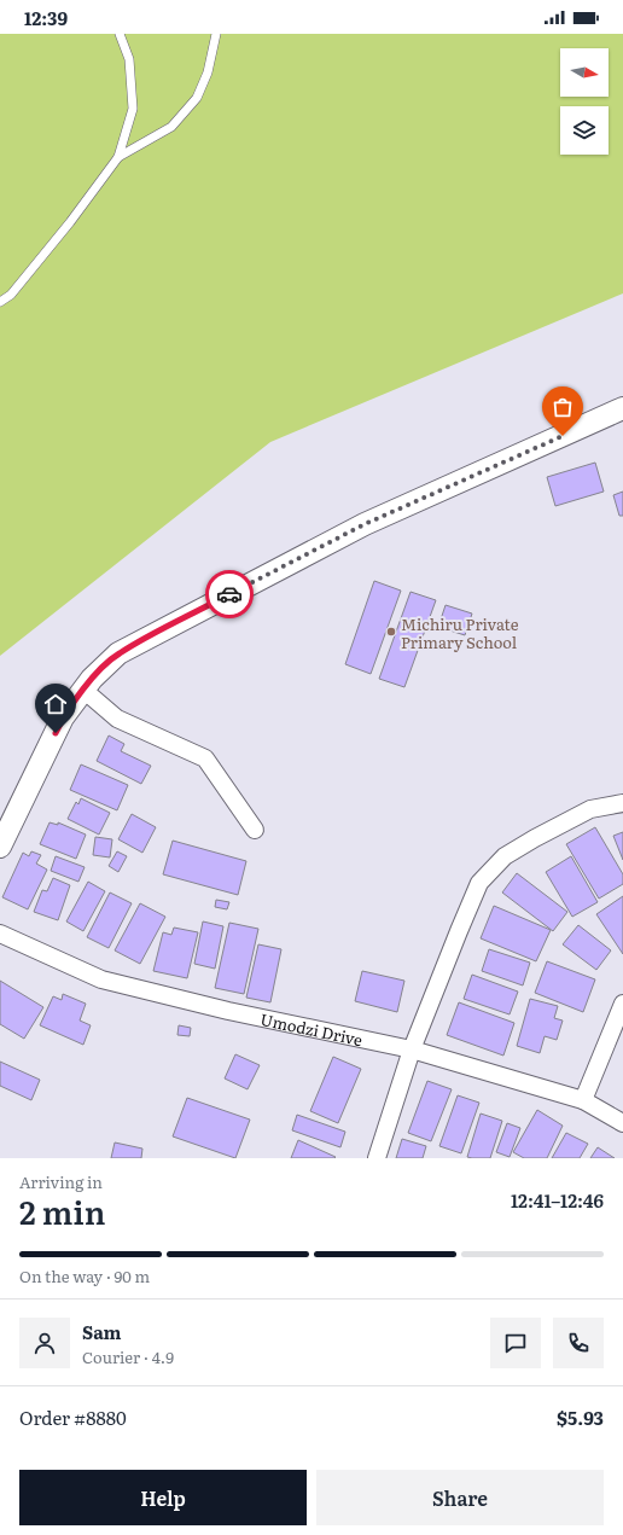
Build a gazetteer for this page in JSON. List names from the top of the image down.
{
  "streets": {
    "street": ["Umodzi Drive"]
  },
  "places": ["Michiru Private Primary School"],
  "north": "right",
  "page": {
    "status": "12:39",
    "heading": ["2 min", "Arriving in", "12:41–12:46"],
    "panel": [
      "Sam",
      "Courier · 4.9",
      "Order #8880",
      "$5.93"
    ],
    "bar": "On the way · 90 m",
    "buttons": ["Help", "Share"]
  }
}
